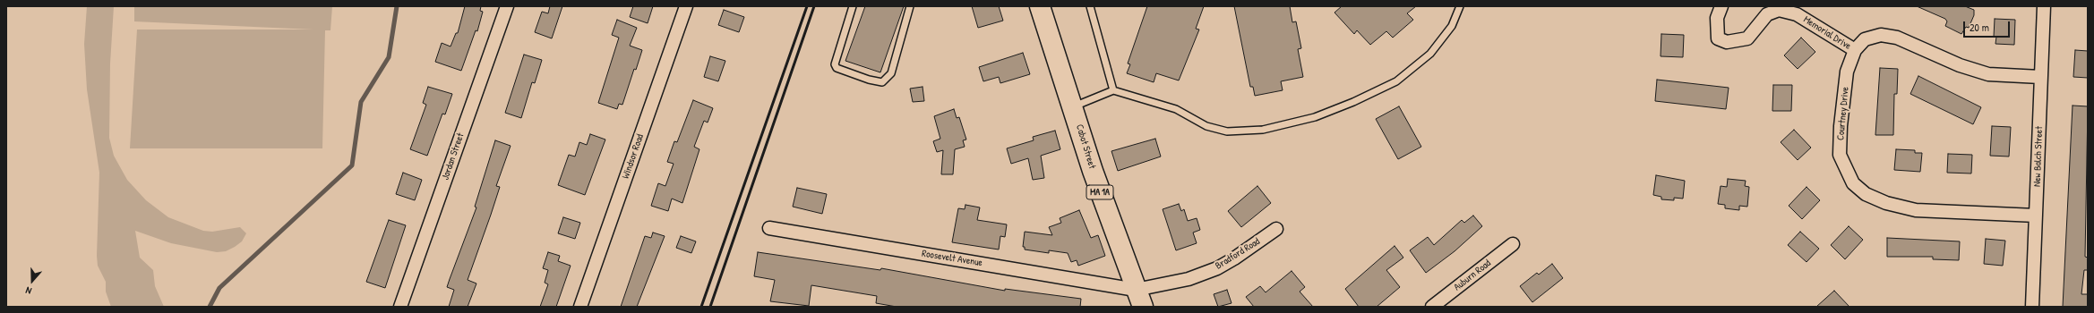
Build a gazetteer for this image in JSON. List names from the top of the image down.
{
  "streets": {
    "highway": ["Cabot Street", "MA 1A"],
    "street": [
      "Memorial Drive",
      "Courtney Drive",
      "Jordan Street",
      "Windsor Road",
      "New Balch Street",
      "Bradford Road",
      "Roosevelt Avenue",
      "Auburn Road"
    ]
  },
  "crossings": [
    ["Memorial Drive", "Courtney Drive"],
    ["Courtney Drive", "New Balch Street"],
    ["Cabot Street", "Bradford Road"],
    ["Cabot Street", "Roosevelt Avenue"],
    ["Bradford Road", "Roosevelt Avenue"]
  ],
  "scale_bar": "20 m",
  "north": "bottom"
}
